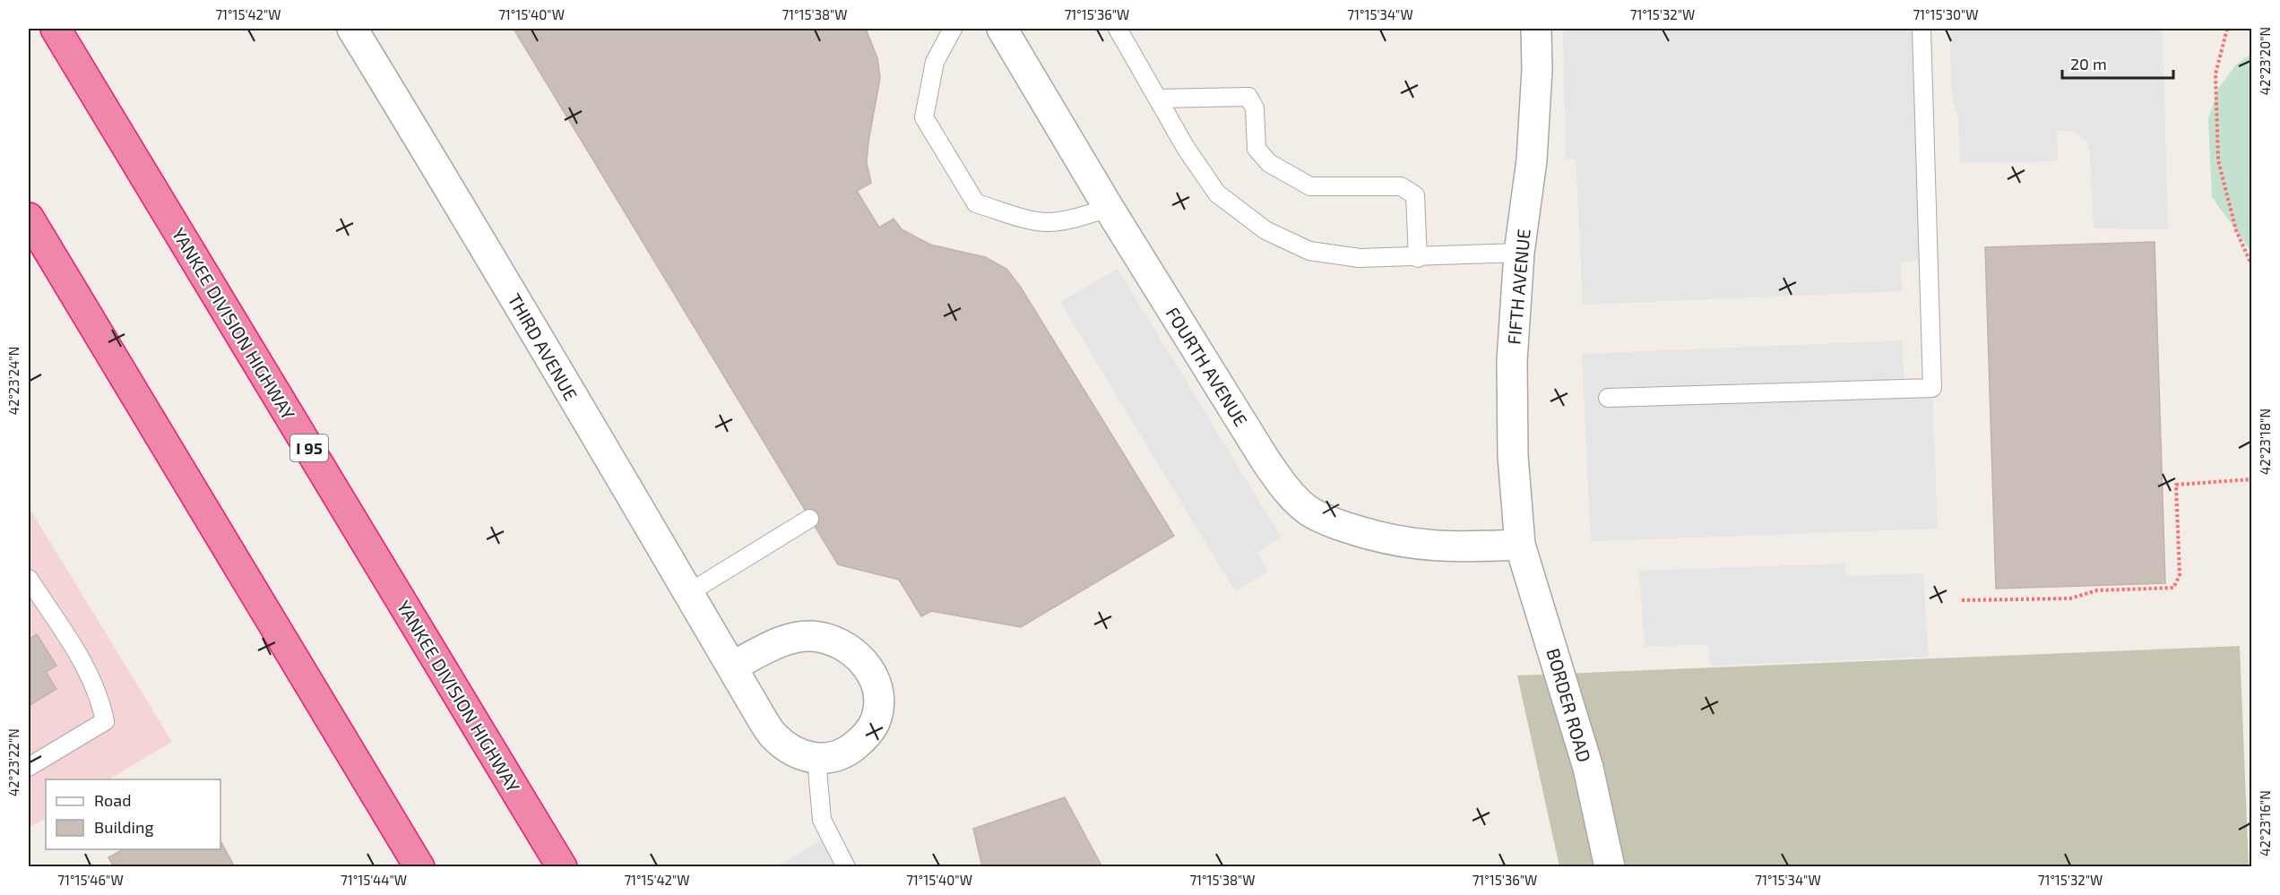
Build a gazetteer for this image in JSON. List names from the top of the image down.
{
  "streets": {
    "highway": ["YANKEE DIVISION HIGHWAY", "I 95"],
    "street": [
      "FIFTH AVENUE",
      "THIRD AVENUE",
      "FOURTH AVENUE",
      "BORDER ROAD"
    ]
  },
  "crossings": [
    ["FIFTH AVENUE", "FOURTH AVENUE"],
    ["FIFTH AVENUE", "BORDER ROAD"],
    ["FOURTH AVENUE", "BORDER ROAD"]
  ],
  "legend": ["Road", "Building"],
  "scale_bar": "20 m",
  "coordinates": [
    "71°15'42\"W",
    "71°15'40\"W",
    "71°15'38\"W",
    "71°15'36\"W",
    "71°15'34\"W",
    "71°15'32\"W",
    "71°15'30\"W",
    "42°23'20\"N",
    "42°23'24\"N",
    "42°23'18\"N",
    "42°23'22\"N",
    "42°23'16\"N",
    "71°15'46\"W",
    "71°15'44\"W"
  ]
}
